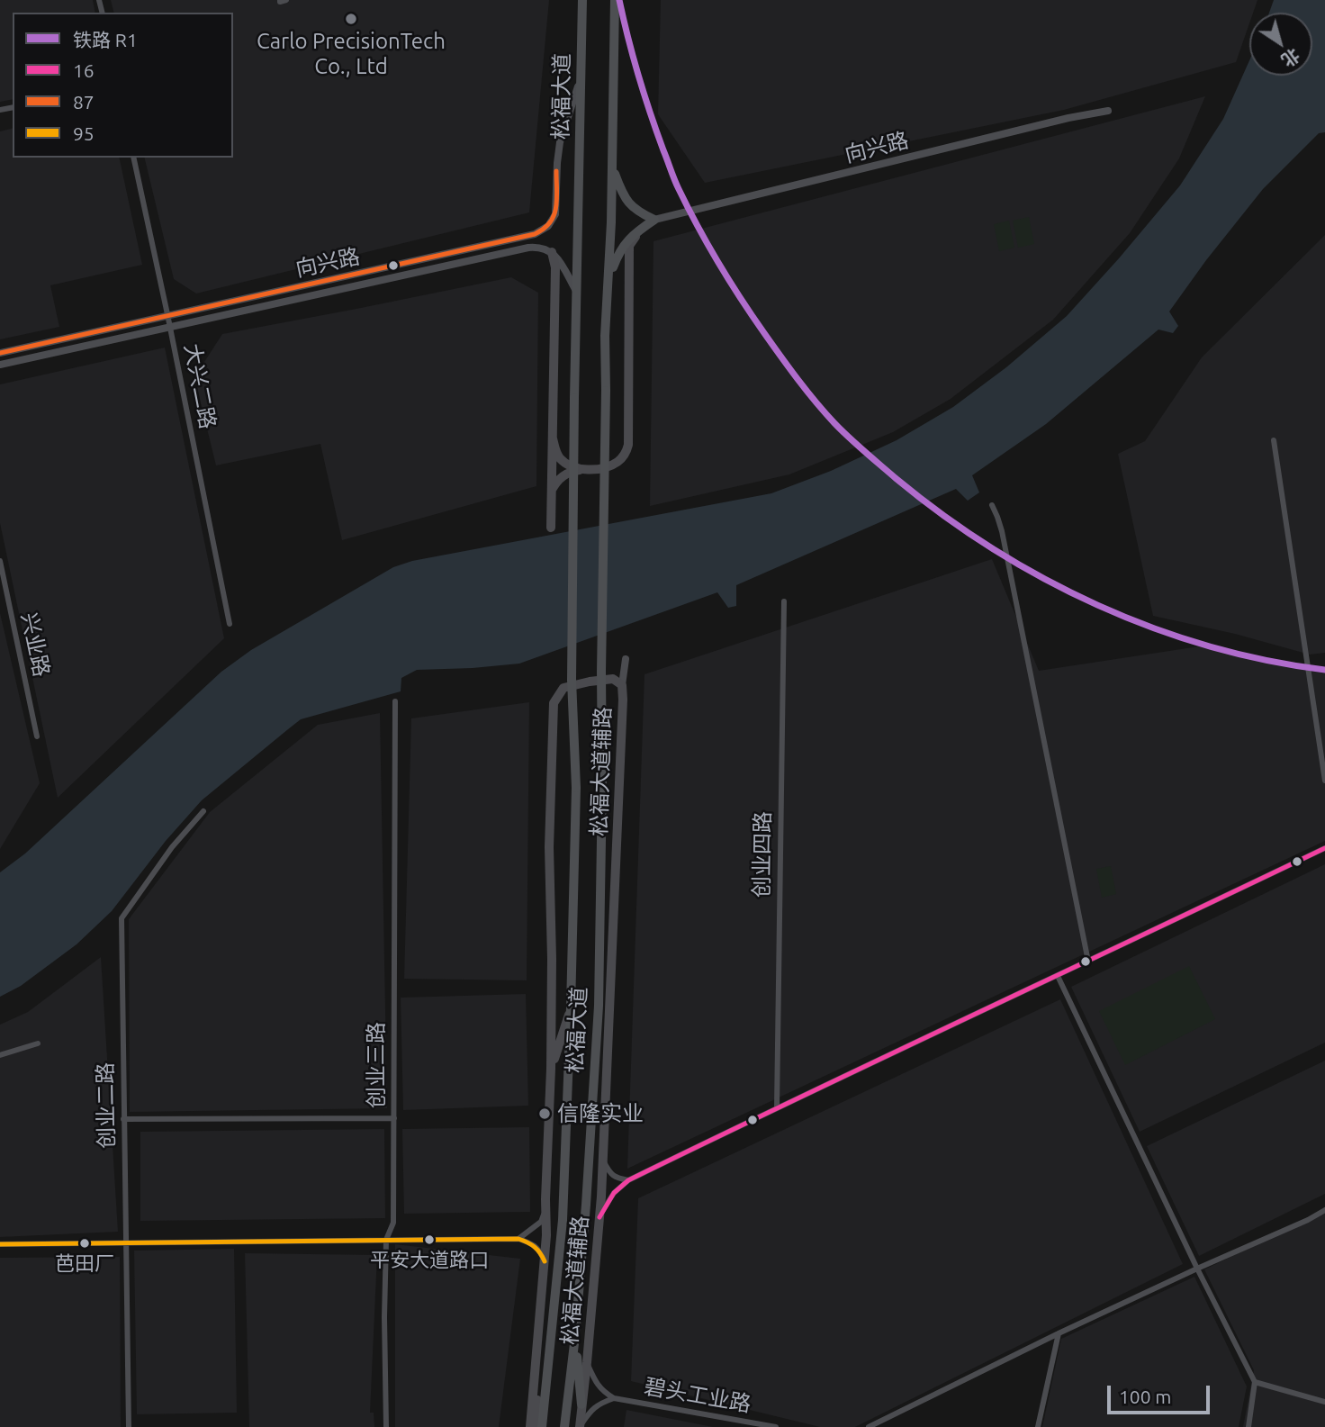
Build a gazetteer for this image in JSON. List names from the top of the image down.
{
  "streets": {
    "main road": ["松福大道", "松福大道辅路"],
    "street": [
      "向兴路",
      "大兴二路",
      "兴业路",
      "创业四路",
      "创业三路",
      "创业二路",
      "碧头工业路"
    ]
  },
  "crossings": [
    ["松福大道", "向兴路"],
    ["松福大道", "松福大道辅路"],
    ["向兴路", "大兴二路"]
  ],
  "places": [
    "Carlo PrecisionTech Co., Ltd",
    "信隆实业",
    "平安大道路口",
    "芭田厂"
  ],
  "lines": [
    "rail line R1",
    "transit line 87",
    "transit line 16",
    "transit line 95"
  ],
  "legend": [
    "铁路 R1",
    "16",
    "87",
    "95"
  ],
  "scale_bar": "100 m",
  "north": "bottom right"
}
